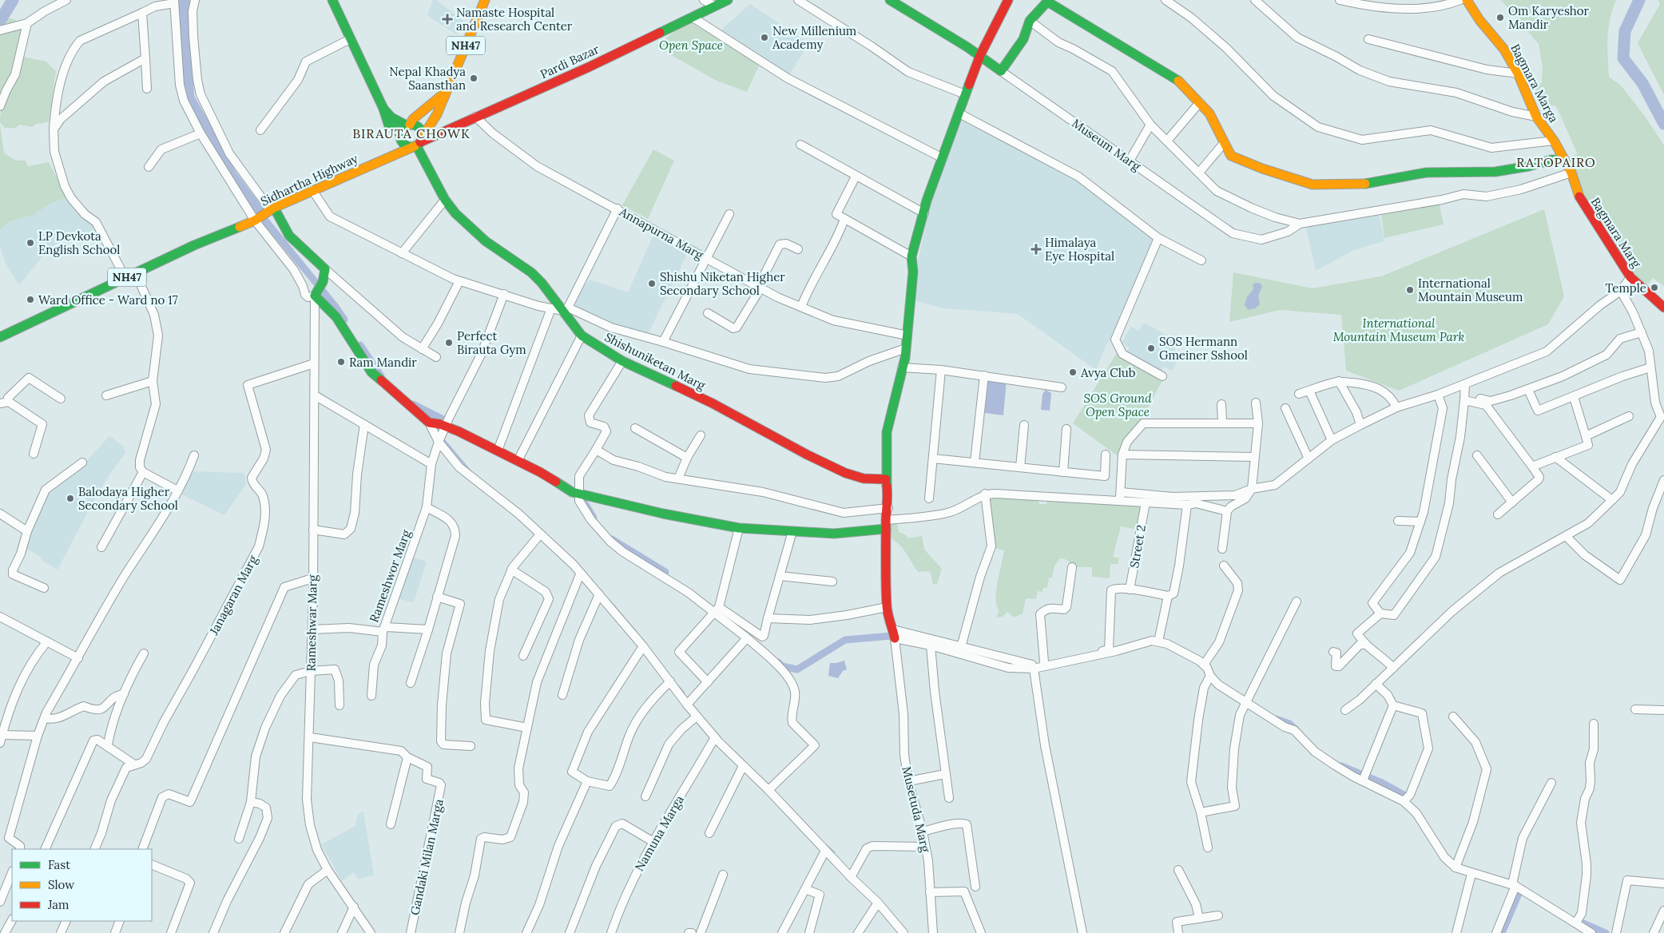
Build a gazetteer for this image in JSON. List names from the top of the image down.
{
  "streets": {
    "main road": [
      "NH47",
      "Pardi Bazar",
      "Bagmara Marga",
      "Sidhartha Highway",
      "Bagmara Marg",
      "Shishuniketan Marg"
    ],
    "street": [
      "Museum Marg",
      "Annapurna Marg",
      "Street 2",
      "Rameshwor Marg",
      "Janagaran Marg",
      "Rameshwar Marg",
      "Musetuda Marg",
      "Namuna Marga",
      "Gandaki Milan Marga"
    ]
  },
  "crossings": [
    ["NH47", "Pardi Bazar"],
    ["NH47", "Sidhartha Highway"],
    ["NH47", "Shishuniketan Marg"],
    ["Pardi Bazar", "Sidhartha Highway"],
    ["Pardi Bazar", "Annapurna Marg"],
    ["Pardi Bazar", "Shishuniketan Marg"],
    ["Bagmara Marga", "Bagmara Marg"],
    ["Sidhartha Highway", "Shishuniketan Marg"],
    ["Rameshwor Marg", "Rameshwar Marg"],
    ["Janagaran Marg", "Rameshwar Marg"],
    ["Rameshwar Marg", "Gandaki Milan Marga"]
  ],
  "districts": ["BIRAUTA CHOWK", "RATOPAIRO"],
  "parks": ["Open Space", "International Mountain Museum Park", "SOS Ground Open Space"],
  "places": {
    "other": [
      "Om Karyeshor Mandir",
      "New Millenium Academy",
      "Nepal Khadya Saansthan",
      "LP Devkota English School",
      "Shishu Niketan Higher Secondary School",
      "Temple",
      "International Mountain Museum",
      "Ward Office - Ward no 17",
      "Perfect Birauta Gym",
      "SOS Hermann Gmeiner Sshool",
      "Ram Mandir",
      "Avya Club",
      "Balodaya Higher Secondary School"
    ],
    "health": ["Namaste Hospital and Research Center", "Himalaya Eye Hospital"]
  },
  "legend": ["Fast", "Slow", "Jam"]
}
